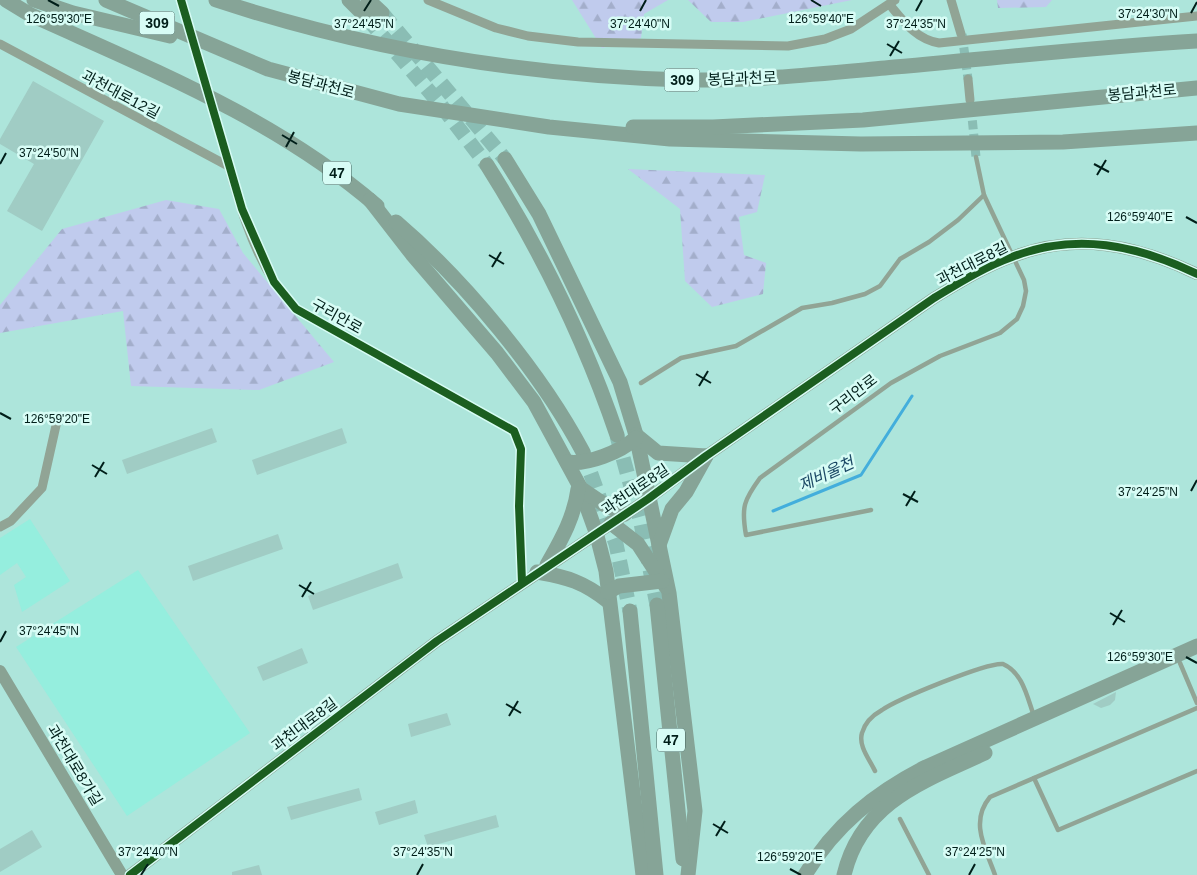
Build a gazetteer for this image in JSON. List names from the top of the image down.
{
  "streets": {
    "highway": ["309", "봉담과천로", "47"],
    "street": [
      "과천대로12길",
      "과천대로8길",
      "구리안로",
      "과천대로8가길"
    ]
  },
  "crossings": [
    ["과천대로12길", "구리안로"],
    ["과천대로8길", "구리안로"]
  ],
  "water": ["제비울천"],
  "coordinates": [
    "37°24'30\"N",
    "126°59'30\"E",
    "126°59'40\"E",
    "37°24'45\"N",
    "37°24'40\"N",
    "37°24'35\"N",
    "37°24'50\"N",
    "126°59'20\"E",
    "37°24'25\"N"
  ]
}
